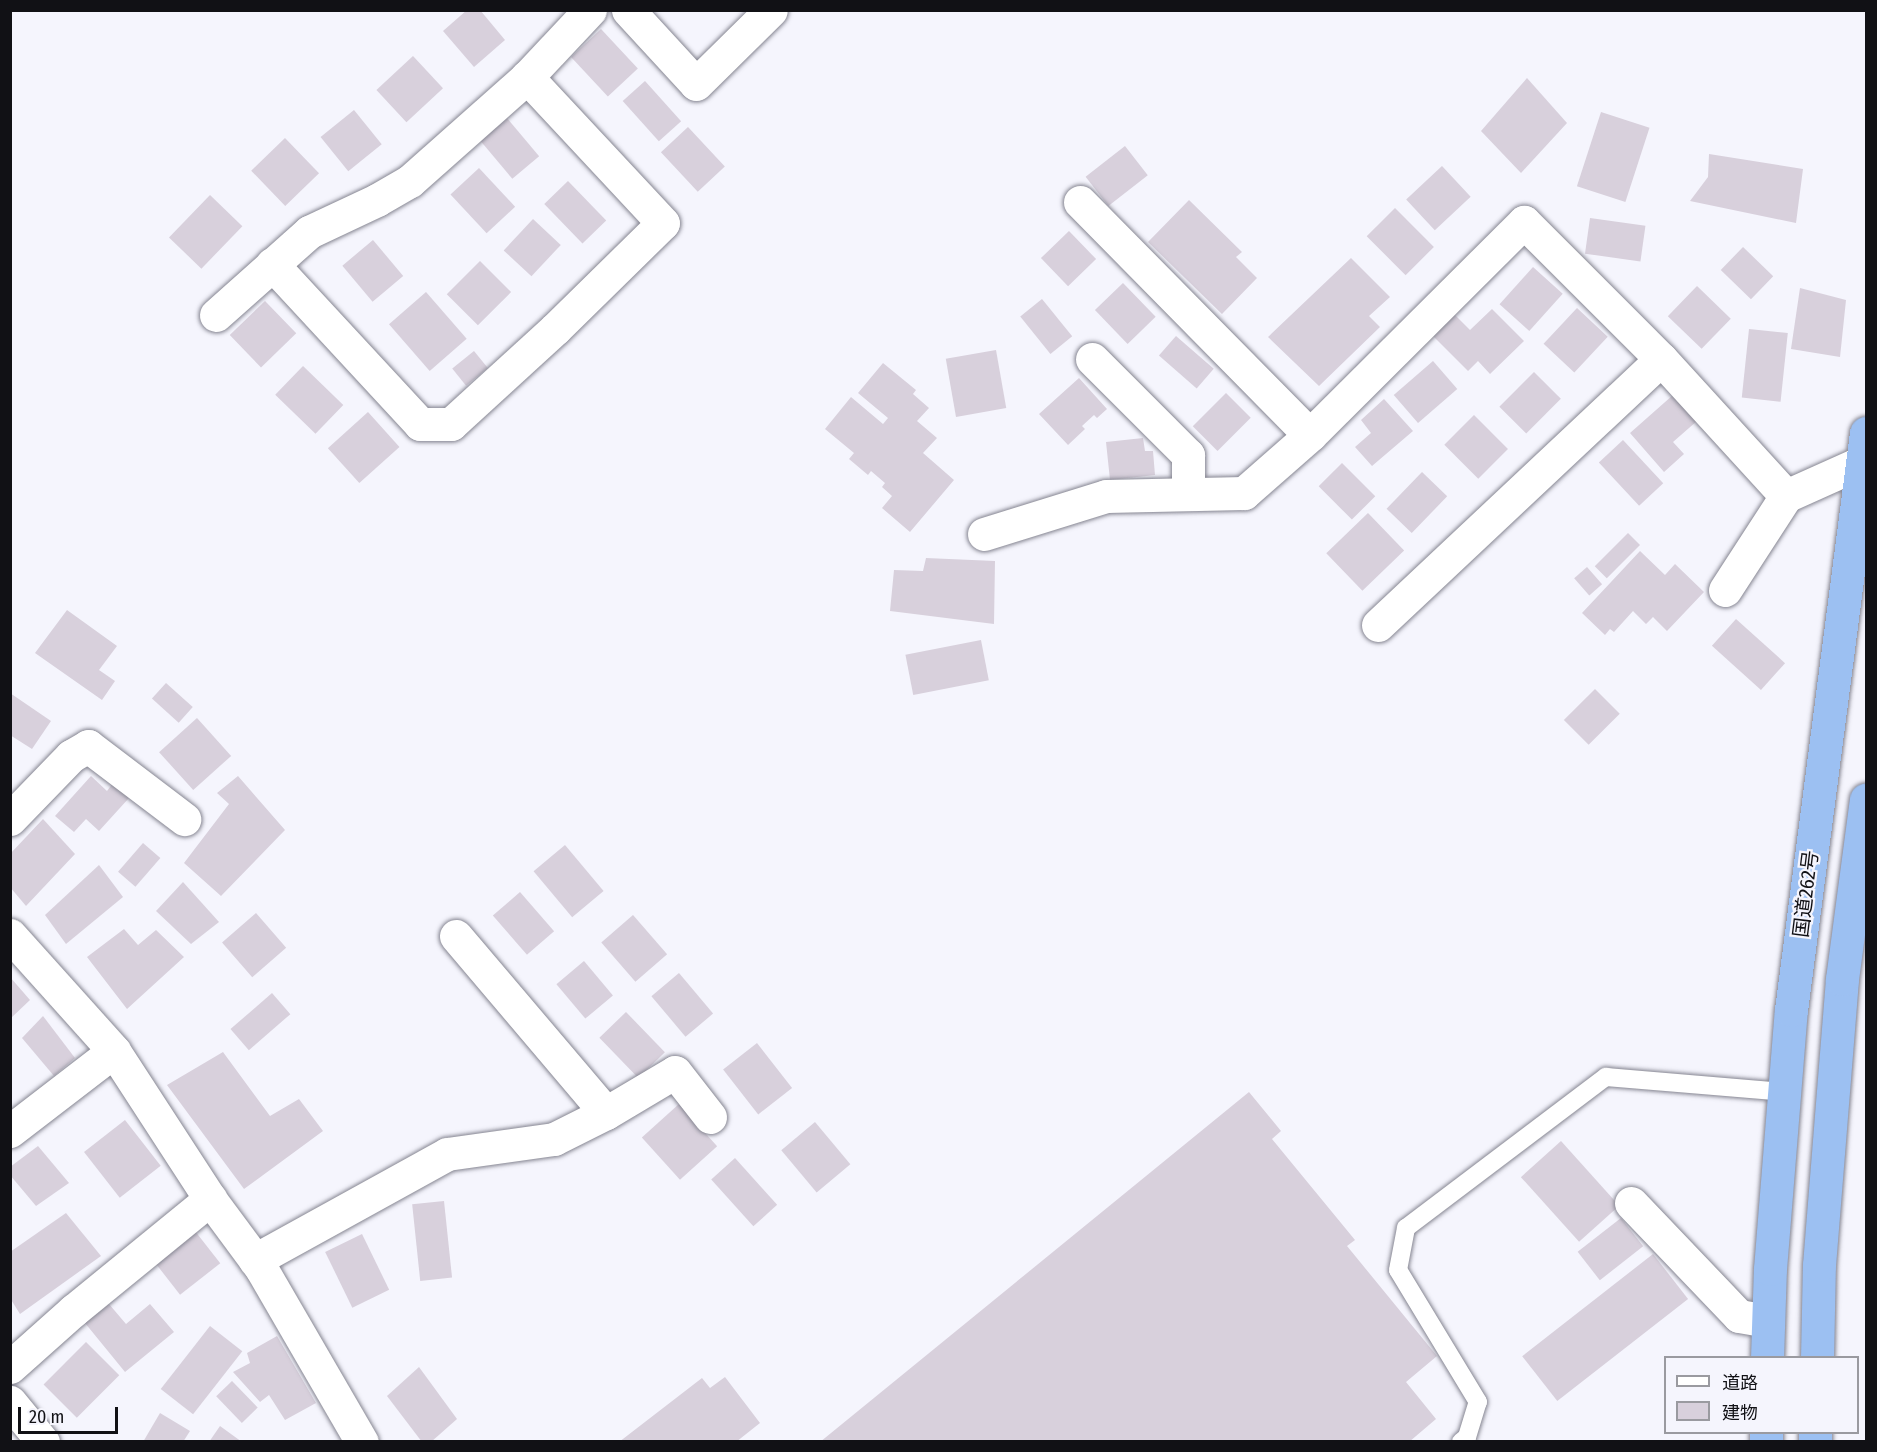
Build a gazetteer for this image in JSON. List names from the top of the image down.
{
  "streets": {
    "highway": ["国道262号"]
  },
  "legend": ["道路", "建物"],
  "scale_bar": "20 m"
}
